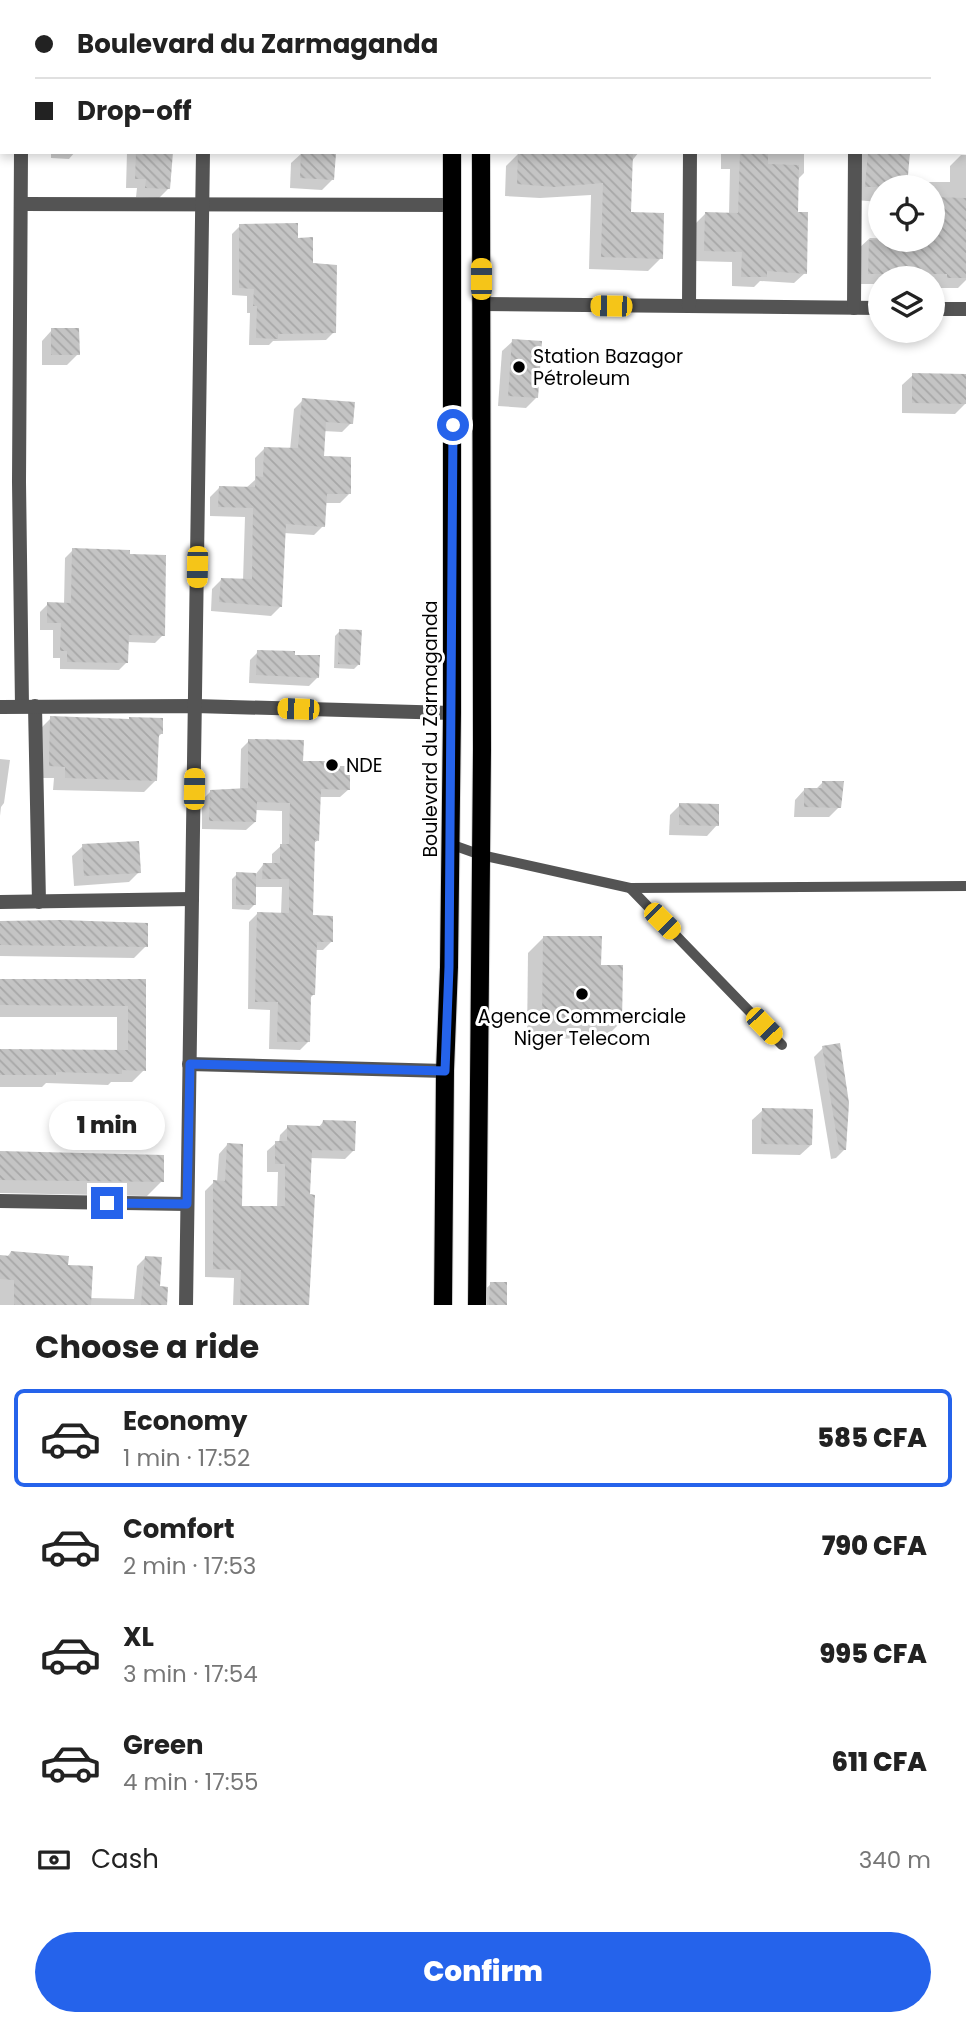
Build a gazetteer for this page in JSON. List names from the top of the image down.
{
  "streets": {
    "main road": ["Boulevard du Zarmaganda"]
  },
  "places": ["Station Bazagor Pétroleum", "NDE", "Agence Commerciale Niger Telecom"],
  "page": {
    "banner": ["Boulevard du Zarmaganda", "Drop-off"],
    "bubble": "1 min",
    "heading": "Choose a ride",
    "list": [
      {
        "name": "Economy",
        "note": "1 min · 17:52",
        "value": "585 CFA"
      },
      {
        "name": "Comfort",
        "note": "2 min · 17:53",
        "value": "790 CFA"
      },
      {
        "name": "XL",
        "note": "3 min · 17:54",
        "value": "995 CFA"
      },
      {
        "name": "Green",
        "note": "4 min · 17:55",
        "value": "611 CFA"
      }
    ],
    "pay": ["Cash", "340 m"],
    "buttons": "Confirm"
  }
}
